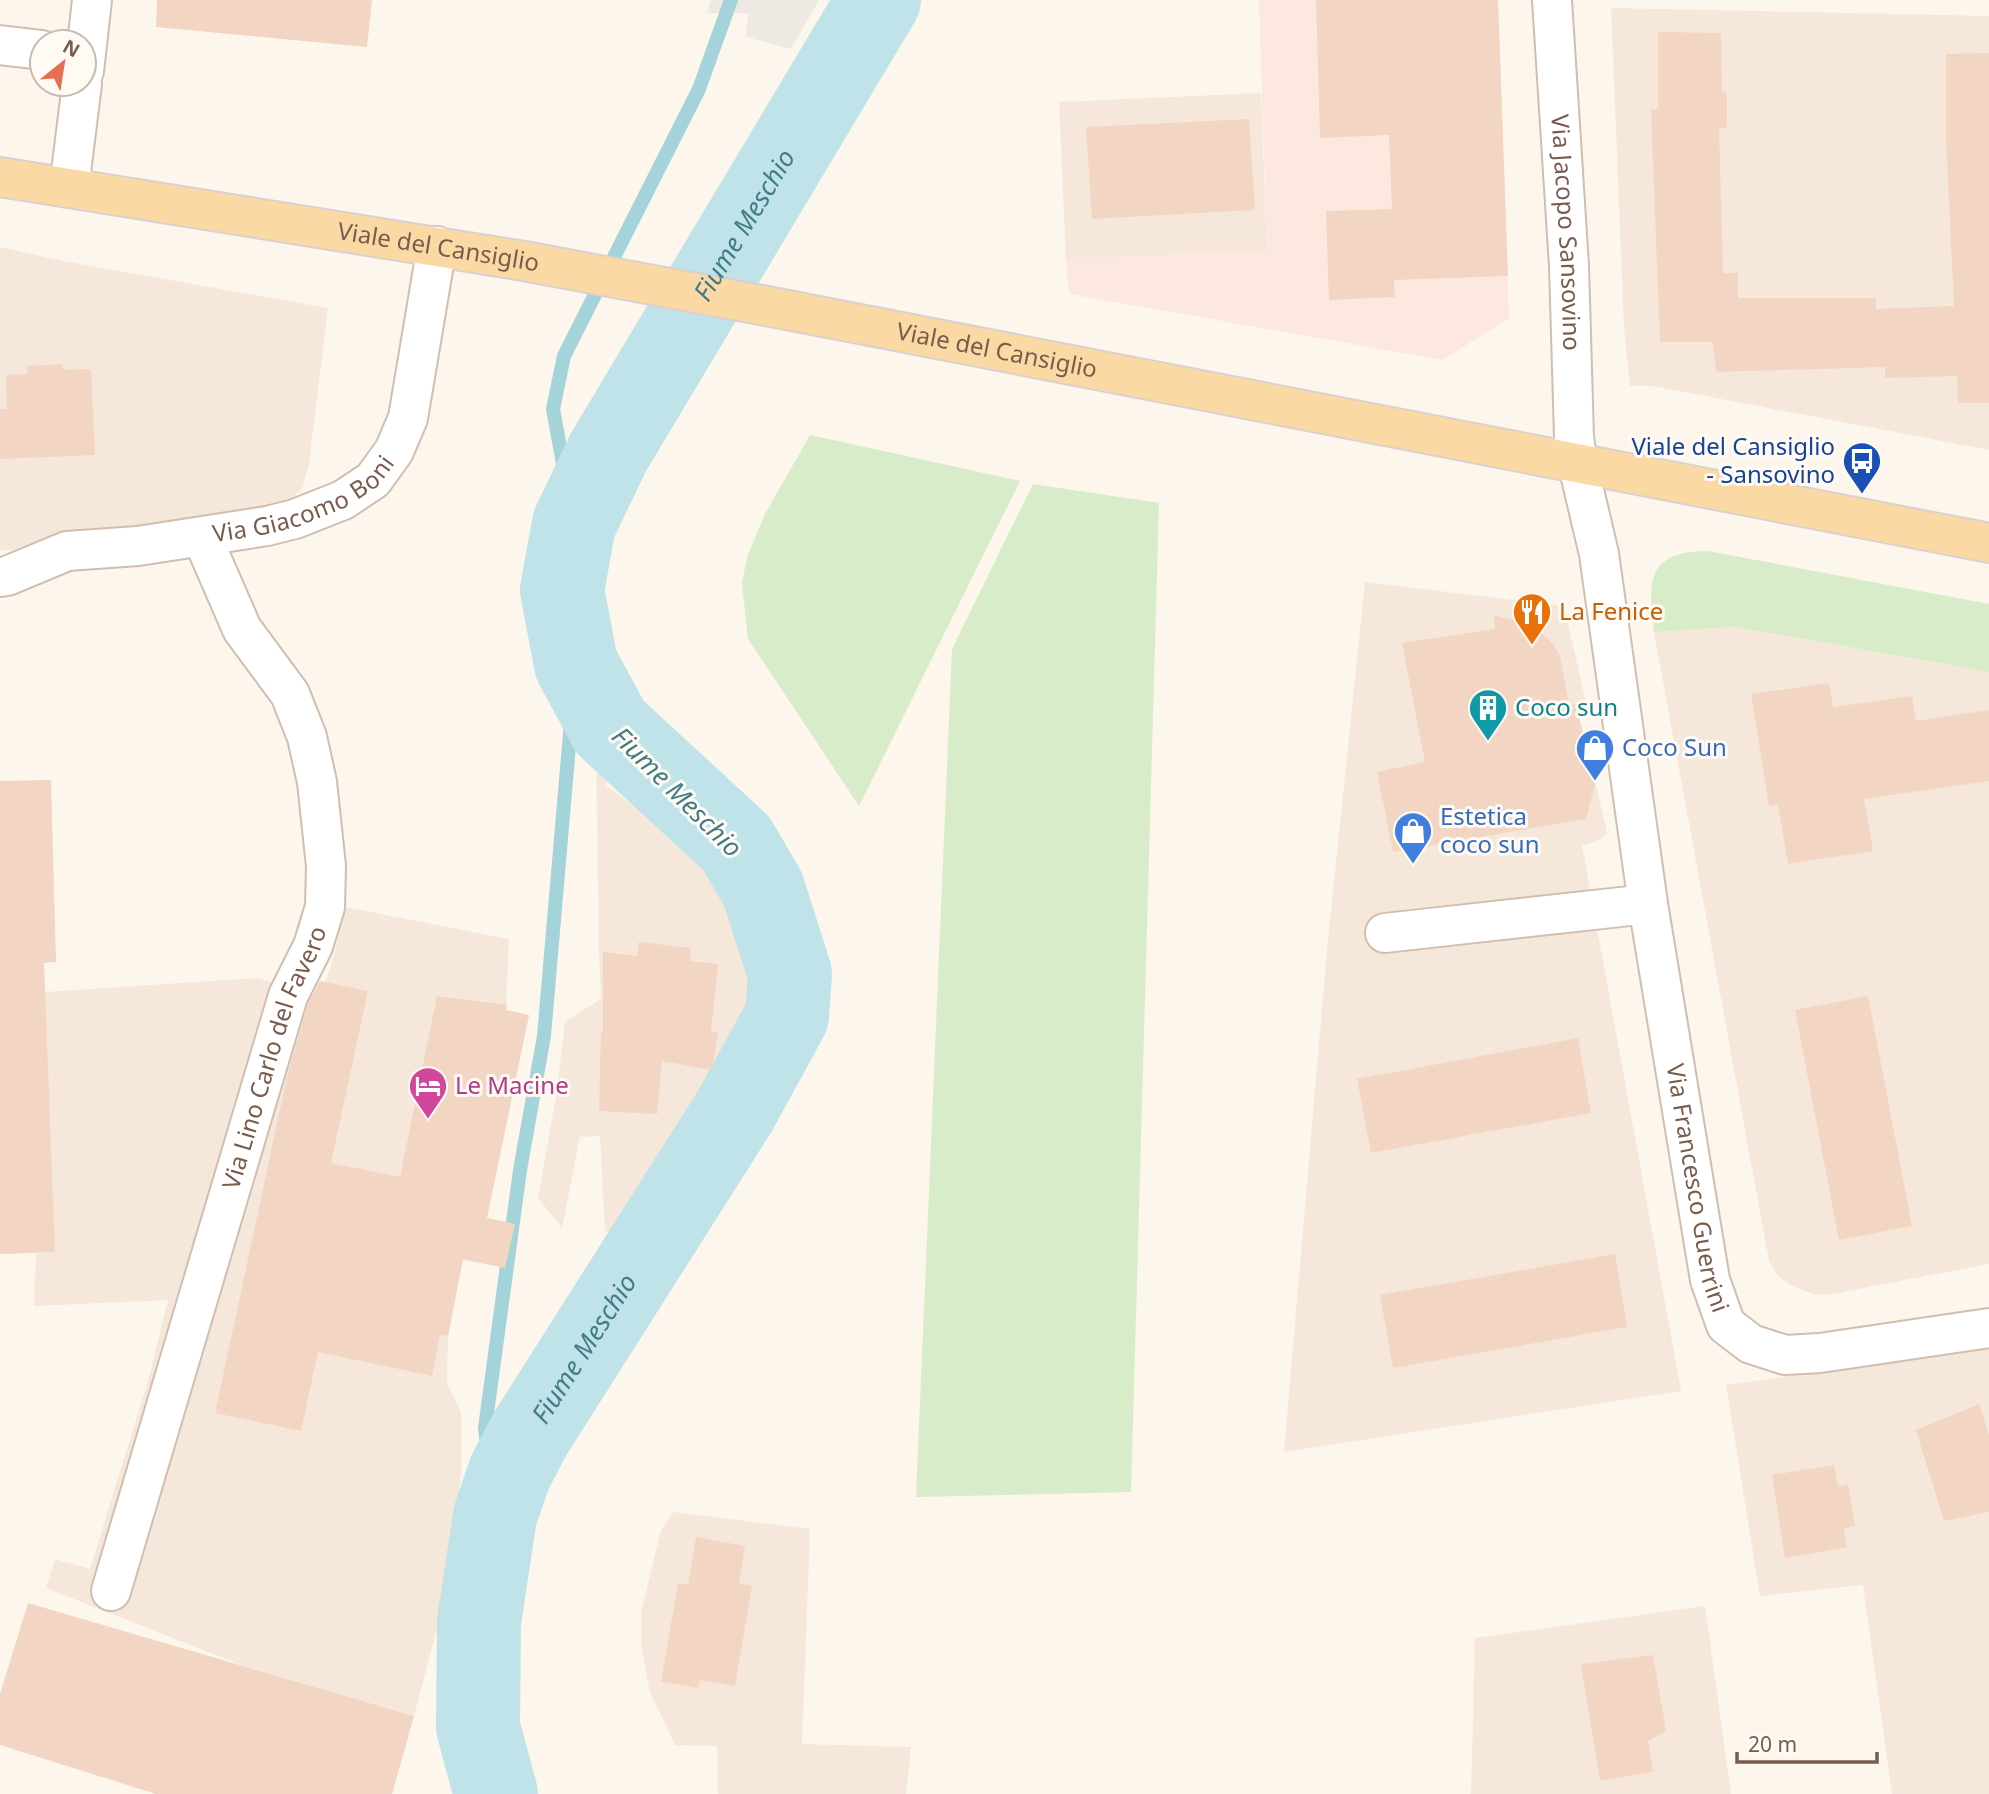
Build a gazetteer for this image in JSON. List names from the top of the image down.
{
  "streets": {
    "main road": ["Viale del Cansiglio"],
    "street": [
      "Via Jacopo Sansovino",
      "Via Giacomo Boni",
      "Via Lino Carlo del Favero",
      "Via Francesco Guerrini"
    ]
  },
  "crossings": [
    ["Via Jacopo Sansovino", "Viale del Cansiglio"],
    ["Via Jacopo Sansovino", "Via Francesco Guerrini"],
    ["Viale del Cansiglio", "Via Giacomo Boni"],
    ["Viale del Cansiglio", "Via Francesco Guerrini"],
    ["Via Giacomo Boni", "Via Lino Carlo del Favero"]
  ],
  "water": ["Fiume Meschio"],
  "places": {
    "bus stop": ["Viale del Cansiglio - Sansovino"],
    "restaurant": ["La Fenice"],
    "building": ["Coco sun"],
    "shop": ["Coco Sun", "Estetica coco sun"],
    "hotel": ["Le Macine"]
  },
  "scale_bar": "20 m",
  "north": "top right"
}
